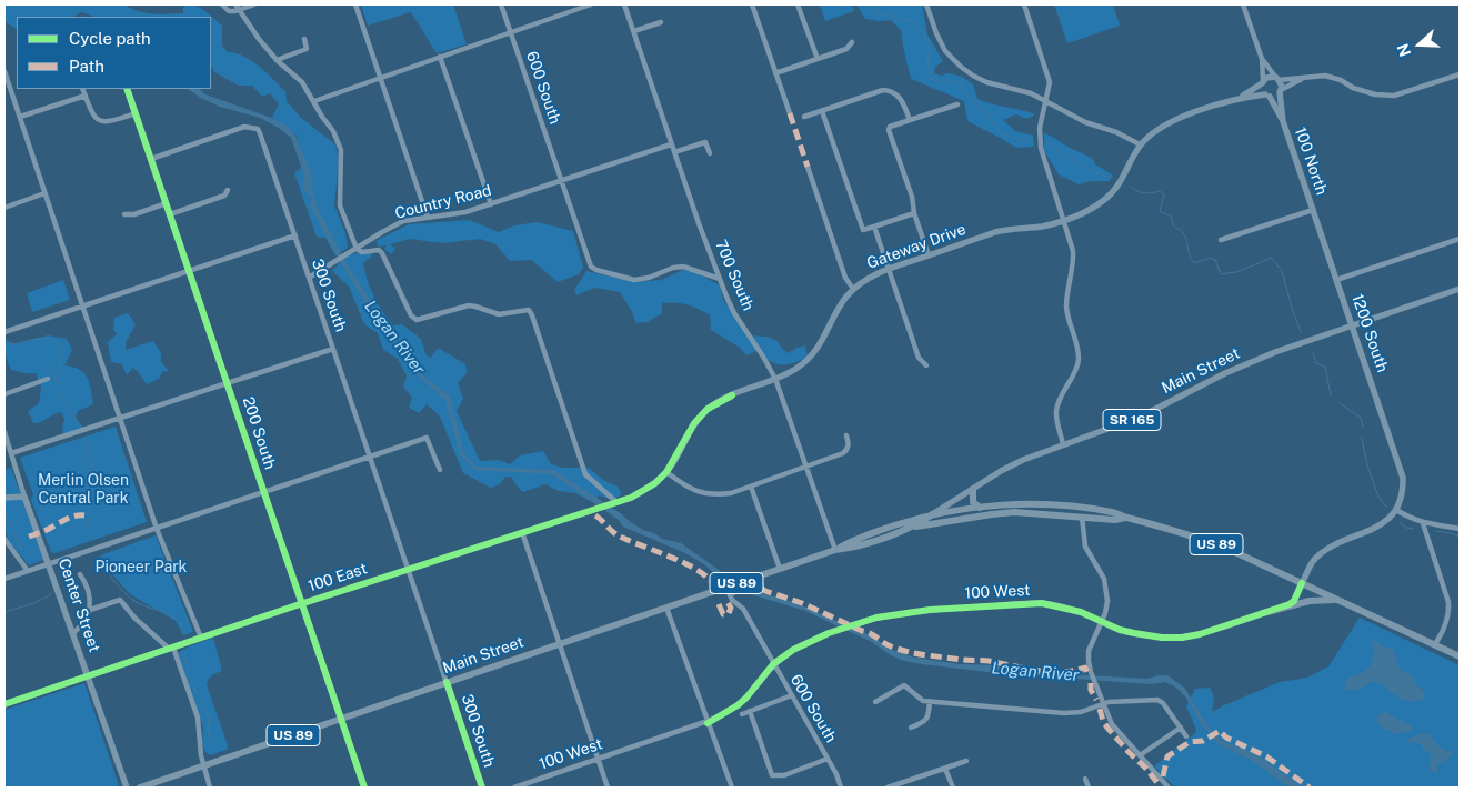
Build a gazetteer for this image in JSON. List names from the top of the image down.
{
  "streets": {
    "highway": ["Main Street", "US 89"],
    "main road": [
      "100 North",
      "Gateway Drive",
      "1200 South",
      "SR 165",
      "100 East",
      "100 West",
      "Center Street"
    ],
    "street": [
      "600 South",
      "Country Road",
      "700 South",
      "300 South",
      "200 South"
    ]
  },
  "crossings": [
    ["600 South", "Country Road"],
    ["600 South", "700 South"],
    ["600 South", "Main Street"],
    ["600 South", "100 West"],
    ["100 North", "Gateway Drive"],
    ["100 North", "1200 South"],
    ["Country Road", "700 South"],
    ["Country Road", "300 South"],
    ["Gateway Drive", "700 South"],
    ["Gateway Drive", "100 East"],
    ["700 South", "Main Street"],
    ["300 South", "Main Street"],
    ["300 South", "200 South"],
    ["300 South", "100 East"],
    ["1200 South", "Main Street"],
    ["1200 South", "100 West"],
    ["Main Street", "200 South"],
    ["Main Street", "US 89"],
    ["200 South", "100 East"],
    ["US 89", "100 West"],
    ["100 East", "Center Street"]
  ],
  "water": ["Logan River"],
  "parks": ["Merlin Olsen Central Park", "Pioneer Park"],
  "legend": ["Cycle path", "Path"],
  "north": "left"
}
